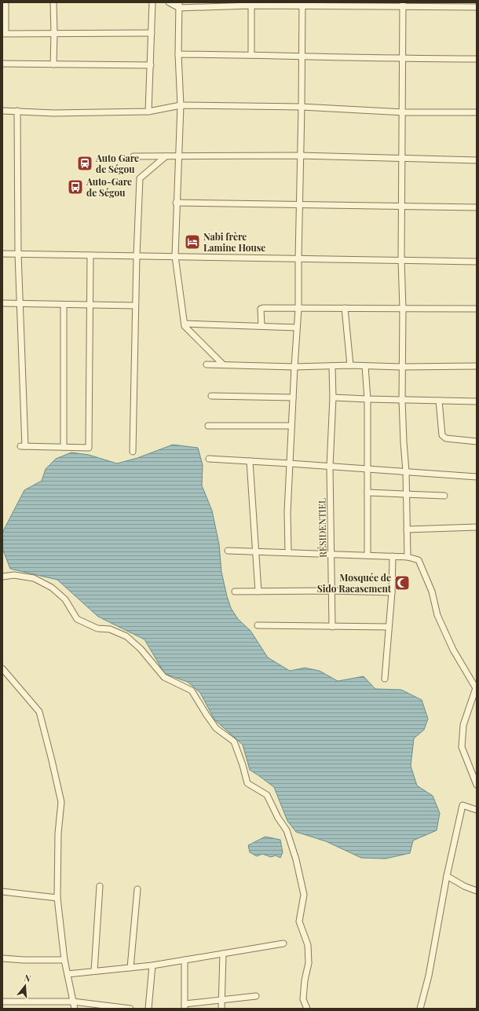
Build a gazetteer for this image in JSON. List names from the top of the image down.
{
  "streets": {
    "street": ["RÉSIDENTIEL"]
  },
  "places": {
    "station": ["Auto Gare de Ségou"],
    "bus stop": ["Auto-Gare de Ségou"],
    "hotel": ["Nabi frère Lamine House"],
    "mosque": ["Mosquée de Sido Racasement"]
  },
  "north": "top"
}
